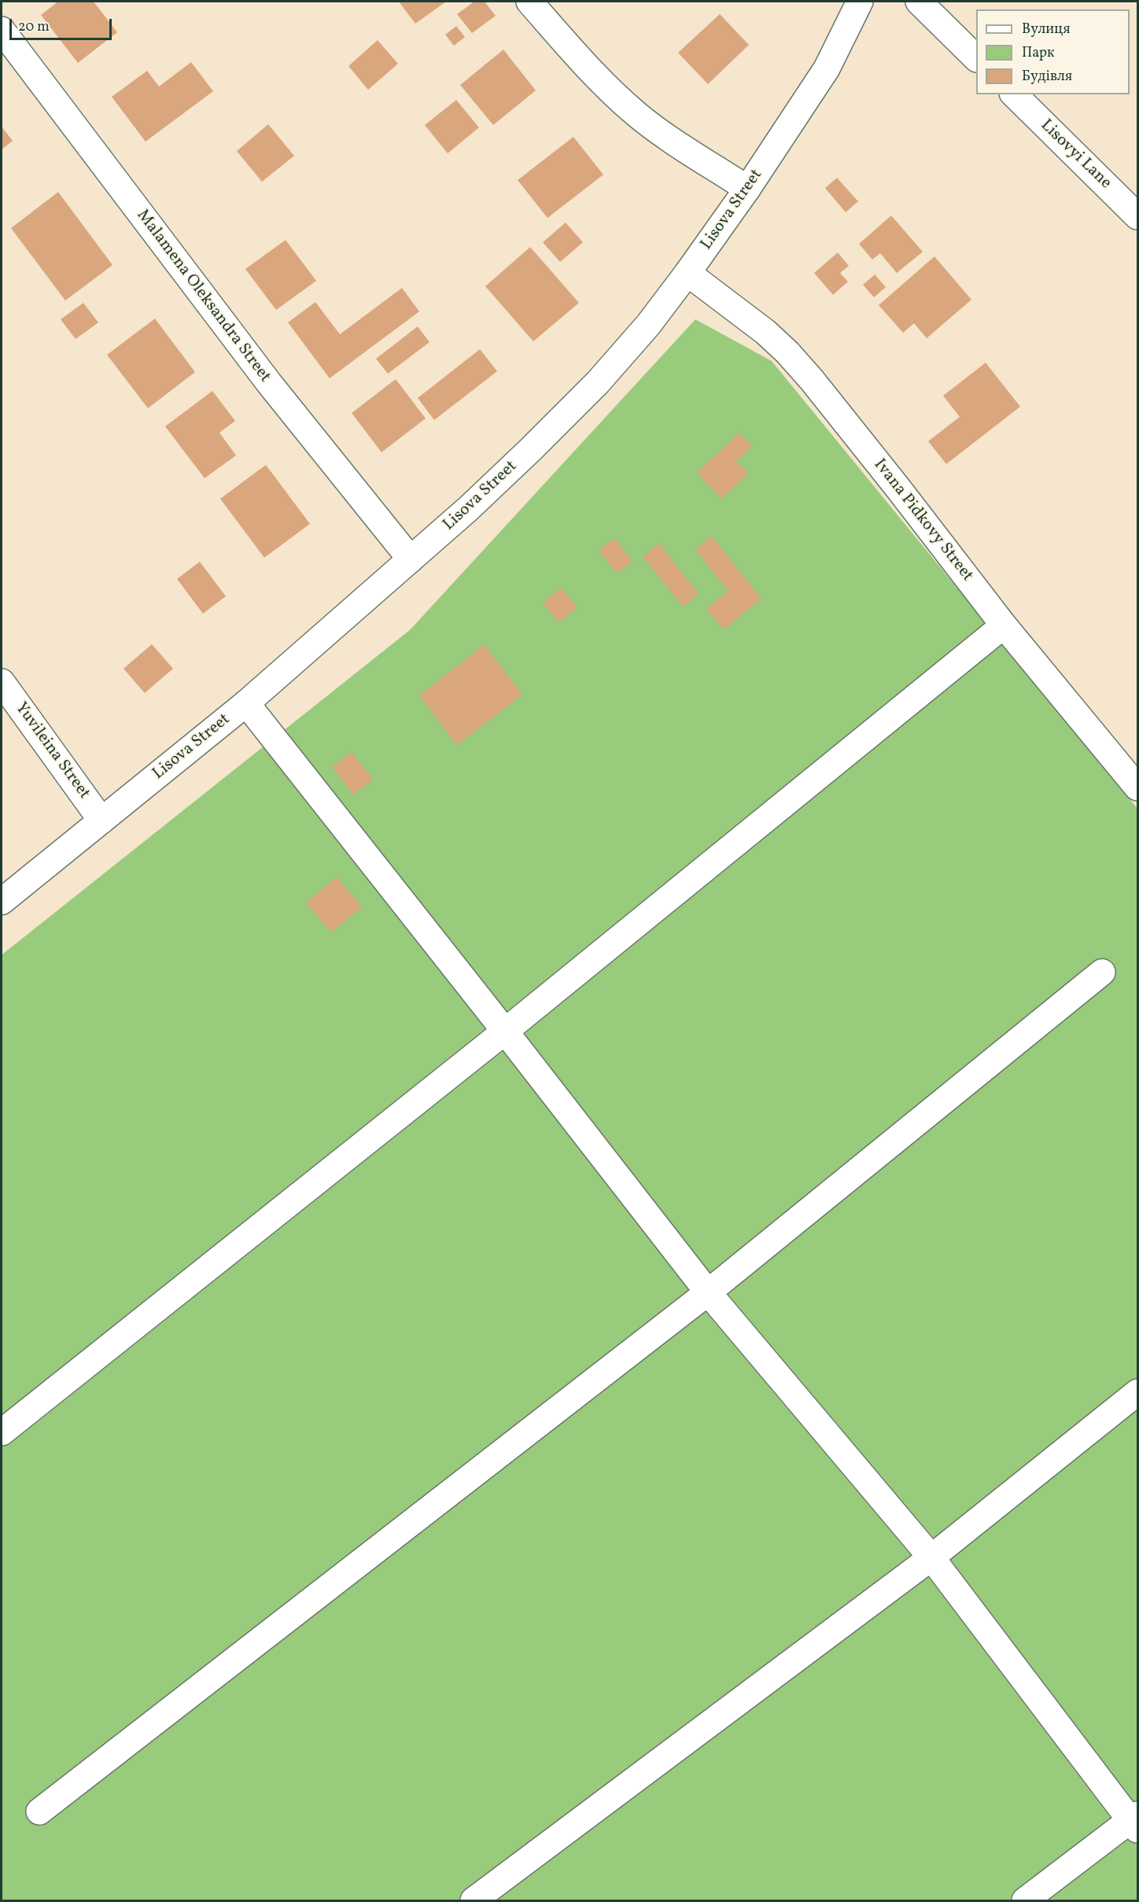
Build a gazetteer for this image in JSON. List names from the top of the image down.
{
  "streets": {
    "street": [
      "Lisovyi Lane",
      "Lisova Street",
      "Malamena Oleksandra Street",
      "Ivana Pidkovy Street",
      "Yuvileina Street"
    ]
  },
  "crossings": [
    ["Lisova Street", "Malamena Oleksandra Street"],
    ["Lisova Street", "Ivana Pidkovy Street"],
    ["Lisova Street", "Yuvileina Street"]
  ],
  "legend": ["Вулиця", "Парк", "Будівля"],
  "scale_bar": "20 m"
}
